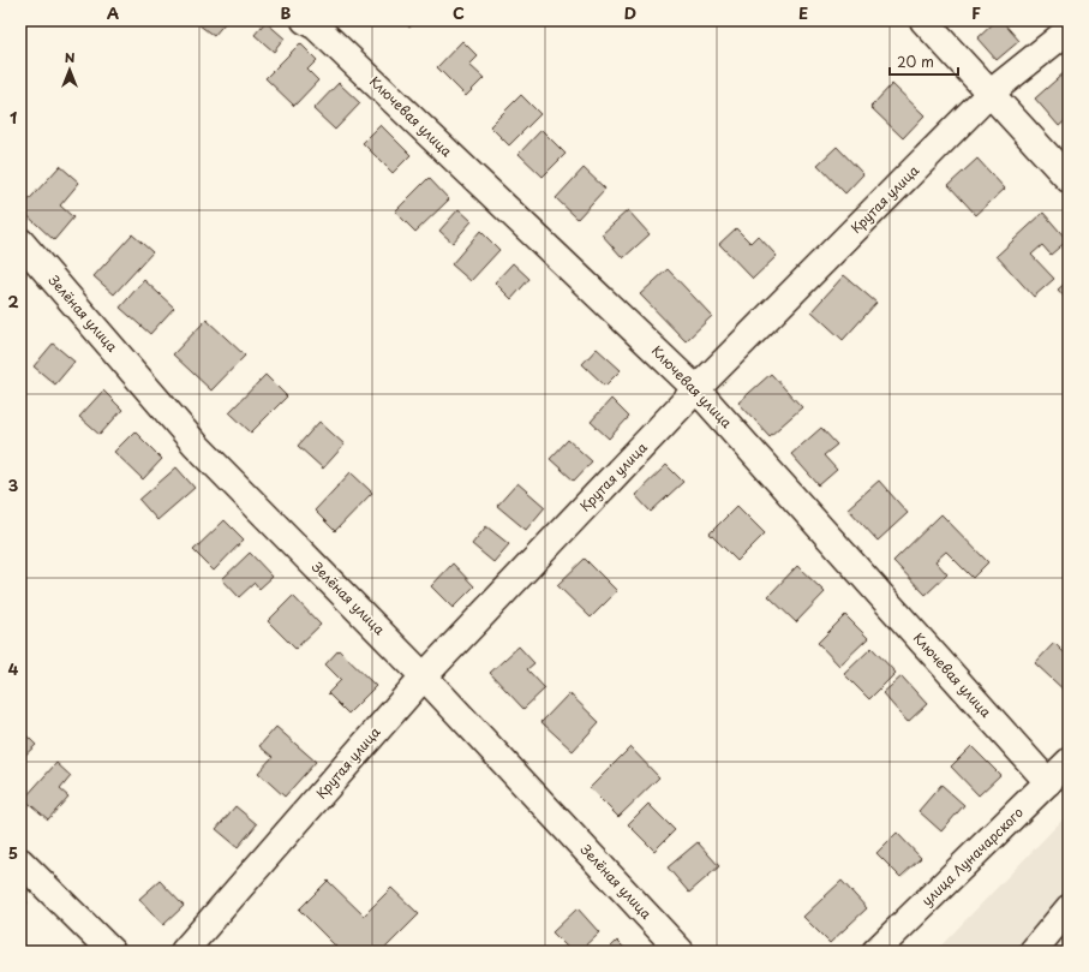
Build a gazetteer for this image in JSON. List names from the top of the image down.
{
  "streets": {
    "street": [
      "Ключевая улица",
      "Крутая улица",
      "Зелёная улица",
      "улица Луначарского"
    ]
  },
  "crossings": [
    ["Ключевая улица", "Крутая улица"],
    ["Ключевая улица", "улица Луначарского"],
    ["Крутая улица", "Зелёная улица"]
  ],
  "scale_bar": "20 m",
  "north": "top",
  "grid": {
    "columns": [
      "A",
      "B",
      "C",
      "D",
      "E",
      "F"
    ],
    "rows": [
      "1",
      "2",
      "3",
      "4",
      "5"
    ]
  }
}
